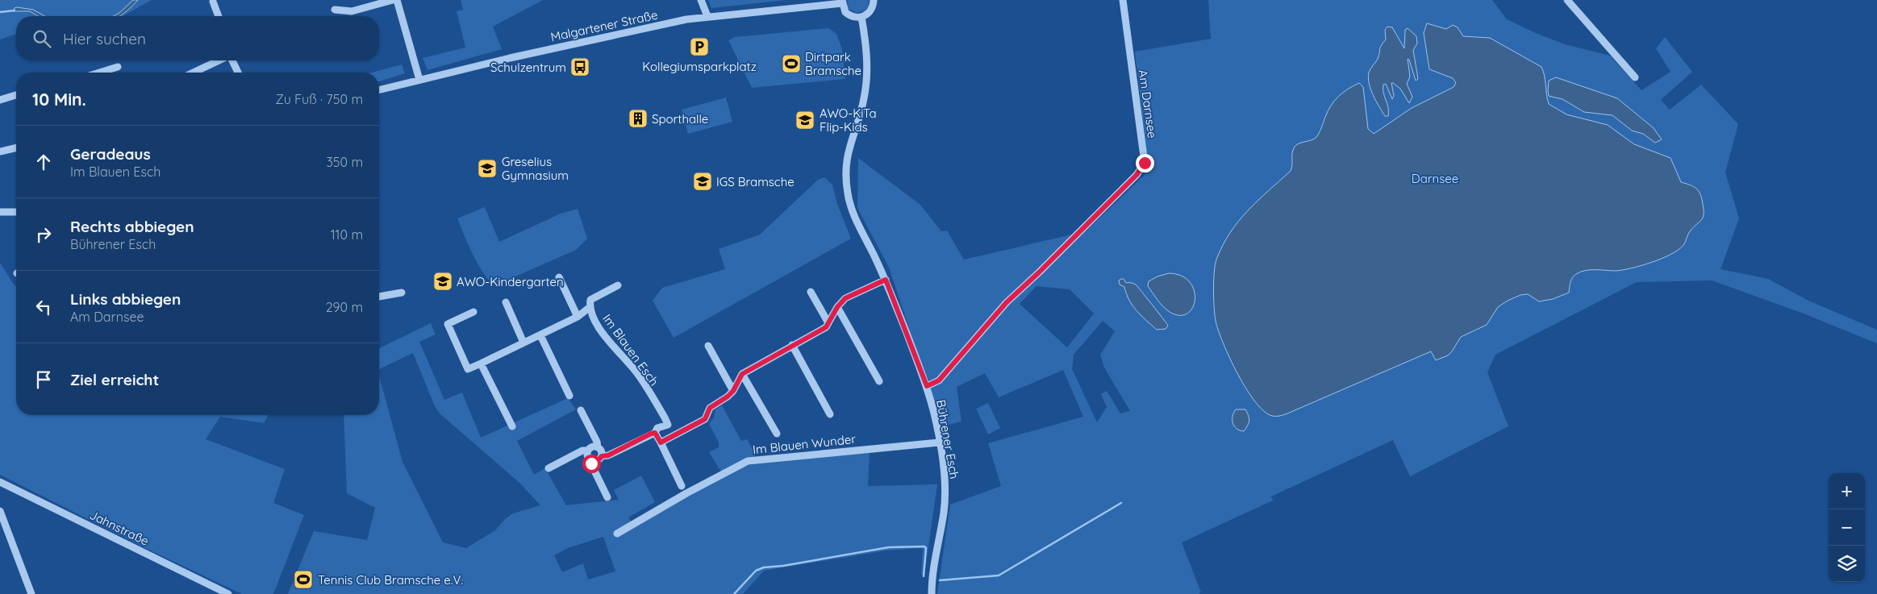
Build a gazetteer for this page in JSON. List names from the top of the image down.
{
  "streets": {
    "street": [
      "Malgartener Straße",
      "Am Darnsee",
      "Im Blauen Esch",
      "Bührener Esch",
      "Im Blauen Wunder",
      "Jahnstraße"
    ]
  },
  "crossings": [
    ["Am Darnsee", "Bührener Esch"],
    ["Bührener Esch", "Im Blauen Wunder"]
  ],
  "parks": ["Darnsee"],
  "places": {
    "parking": ["Kollegiumsparkplatz"],
    "sports": ["Dirtpark Bramsche", "Tennis Club Bramsche e.V."],
    "bus stop": ["Schulzentrum"],
    "building": ["Sporthalle"],
    "school or university": [
      "AWO-KiTa Flip-Kids",
      "Greselius Gymnasium",
      "IGS Bramsche",
      "AWO-Kindergarten"
    ]
  },
  "page": {
    "search": "Hier suchen",
    "heading": ["10 Min.", "Zu Fuß · 750 m"],
    "list": [
      ["Geradeaus", "Im Blauen Esch", "350 m"],
      ["Rechts abbiegen", "Bührener Esch", "110 m"],
      ["Links abbiegen", "Am Darnsee", "290 m"],
      "Ziel erreicht"
    ],
    "map_buttons": ["+", "−"]
  }
}
